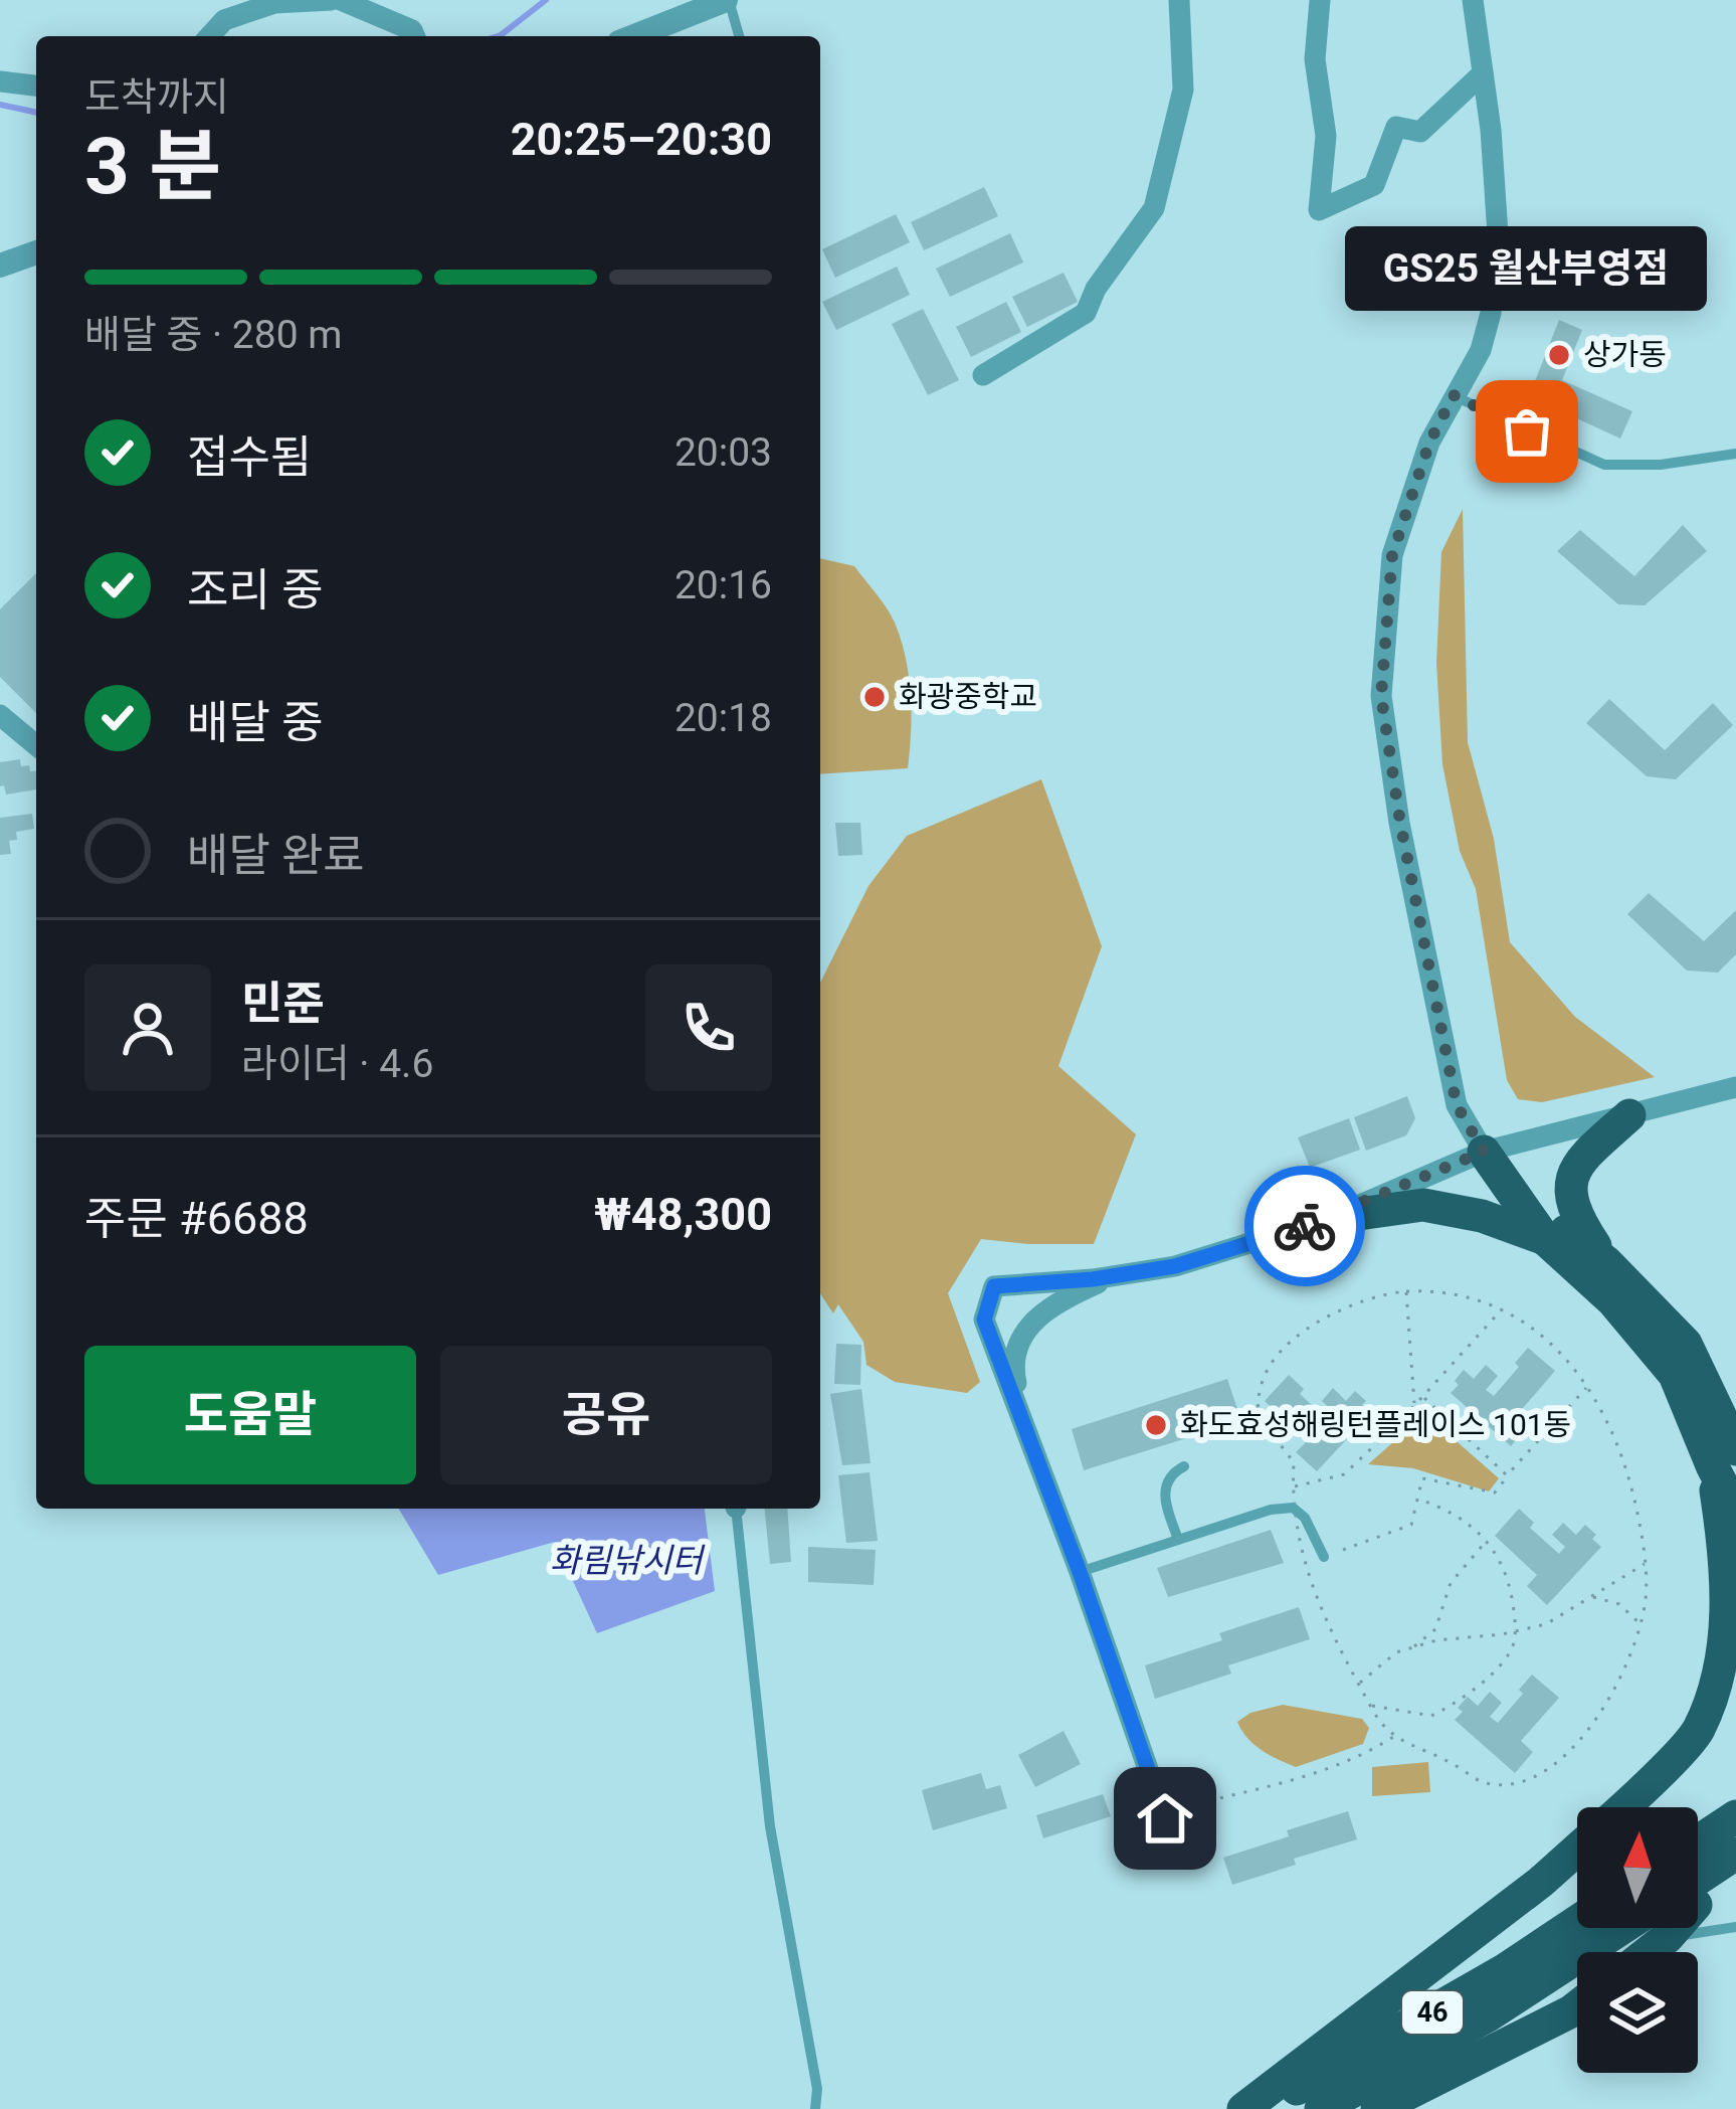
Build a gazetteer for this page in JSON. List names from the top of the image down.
{
  "streets": {
    "highway": ["46"]
  },
  "water": ["화림낚시터"],
  "places": [
    "상가동",
    "GS25 월산부영점",
    "화광중학교",
    "화도효성해링턴플레이스 101동"
  ],
  "north": "top",
  "page": {
    "heading": ["3 분", "도착까지", "20:25–20:30"],
    "panel": [
      "민준",
      "라이더 · 4.6",
      "주문 #6688",
      "₩48,300"
    ],
    "bubble": "GS25 월산부영점",
    "bar": "배달 중 · 280 m",
    "list": [
      ["접수됨", "20:03"],
      ["조리 중", "20:16"],
      ["배달 중", "20:18"],
      "배달 완료"
    ],
    "buttons": ["도움말", "공유"]
  }
}
